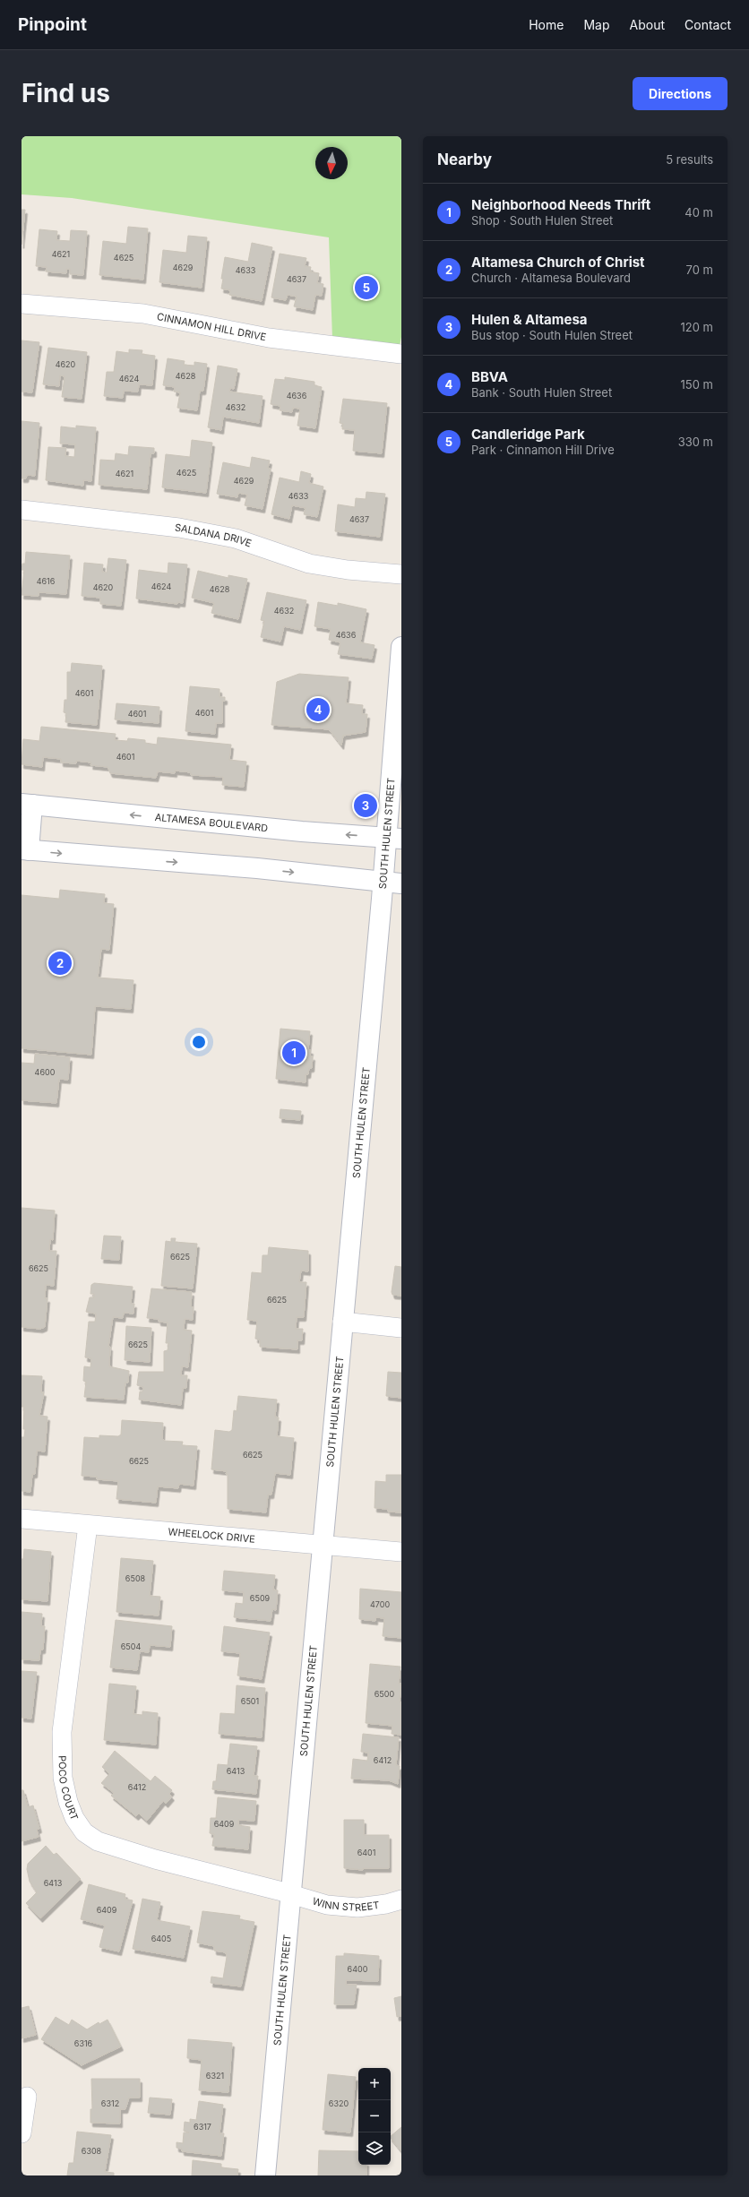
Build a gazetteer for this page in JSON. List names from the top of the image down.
{
  "streets": {
    "main road": ["ALTAMESA BOULEVARD", "SOUTH HULEN STREET"],
    "street": [
      "CINNAMON HILL DRIVE",
      "SALDANA DRIVE",
      "WHEELOCK DRIVE",
      "POCO COURT",
      "WINN STREET"
    ]
  },
  "crossings": [
    ["ALTAMESA BOULEVARD", "SOUTH HULEN STREET"],
    ["SOUTH HULEN STREET", "WHEELOCK DRIVE"],
    ["SOUTH HULEN STREET", "POCO COURT"],
    ["SOUTH HULEN STREET", "WINN STREET"],
    ["WHEELOCK DRIVE", "POCO COURT"],
    ["POCO COURT", "WINN STREET"]
  ],
  "house_numbers": [
    "4621",
    "4625",
    "4629",
    "4633",
    "4637",
    "4620",
    "4628",
    "4624",
    "4636",
    "4632",
    "4625",
    "4621",
    "4629",
    "4633",
    "4637",
    "4616",
    "4624",
    "4620",
    "4628",
    "4632",
    "4636",
    "4601",
    "4601",
    "4601",
    "4601",
    "4600",
    "6625",
    "6625",
    "6625",
    "6625",
    "6625",
    "6625",
    "6508",
    "6509",
    "4700",
    "6504",
    "6500",
    "6501",
    "6412",
    "6413",
    "6412",
    "6409",
    "6401",
    "6413",
    "6409",
    "6405",
    "6400",
    "6316",
    "6321",
    "6312",
    "6320",
    "6317",
    "6308"
  ],
  "north": "bottom",
  "page": {
    "header": "Pinpoint",
    "nav": [
      "Home",
      "Map",
      "About",
      "Contact"
    ],
    "buttons": "Directions",
    "title": "Find us",
    "heading": ["Nearby", "5 results"],
    "list": [
      {
        "mark": "1",
        "name": "Neighborhood Needs Thrift",
        "note": "Shop · South Hulen Street",
        "value": "40 m"
      },
      {
        "mark": "2",
        "name": "Altamesa Church of Christ",
        "note": "Church · Altamesa Boulevard",
        "value": "70 m"
      },
      {
        "mark": "3",
        "name": "Hulen & Altamesa",
        "note": "Bus stop · South Hulen Street",
        "value": "120 m"
      },
      {
        "mark": "4",
        "name": "BBVA",
        "note": "Bank · South Hulen Street",
        "value": "150 m"
      },
      {
        "mark": "5",
        "name": "Candleridge Park",
        "note": "Park · Cinnamon Hill Drive",
        "value": "330 m"
      }
    ],
    "pins": [
      "5",
      "4",
      "3",
      "2",
      "1"
    ],
    "map_buttons": ["+", "−"]
  }
}
